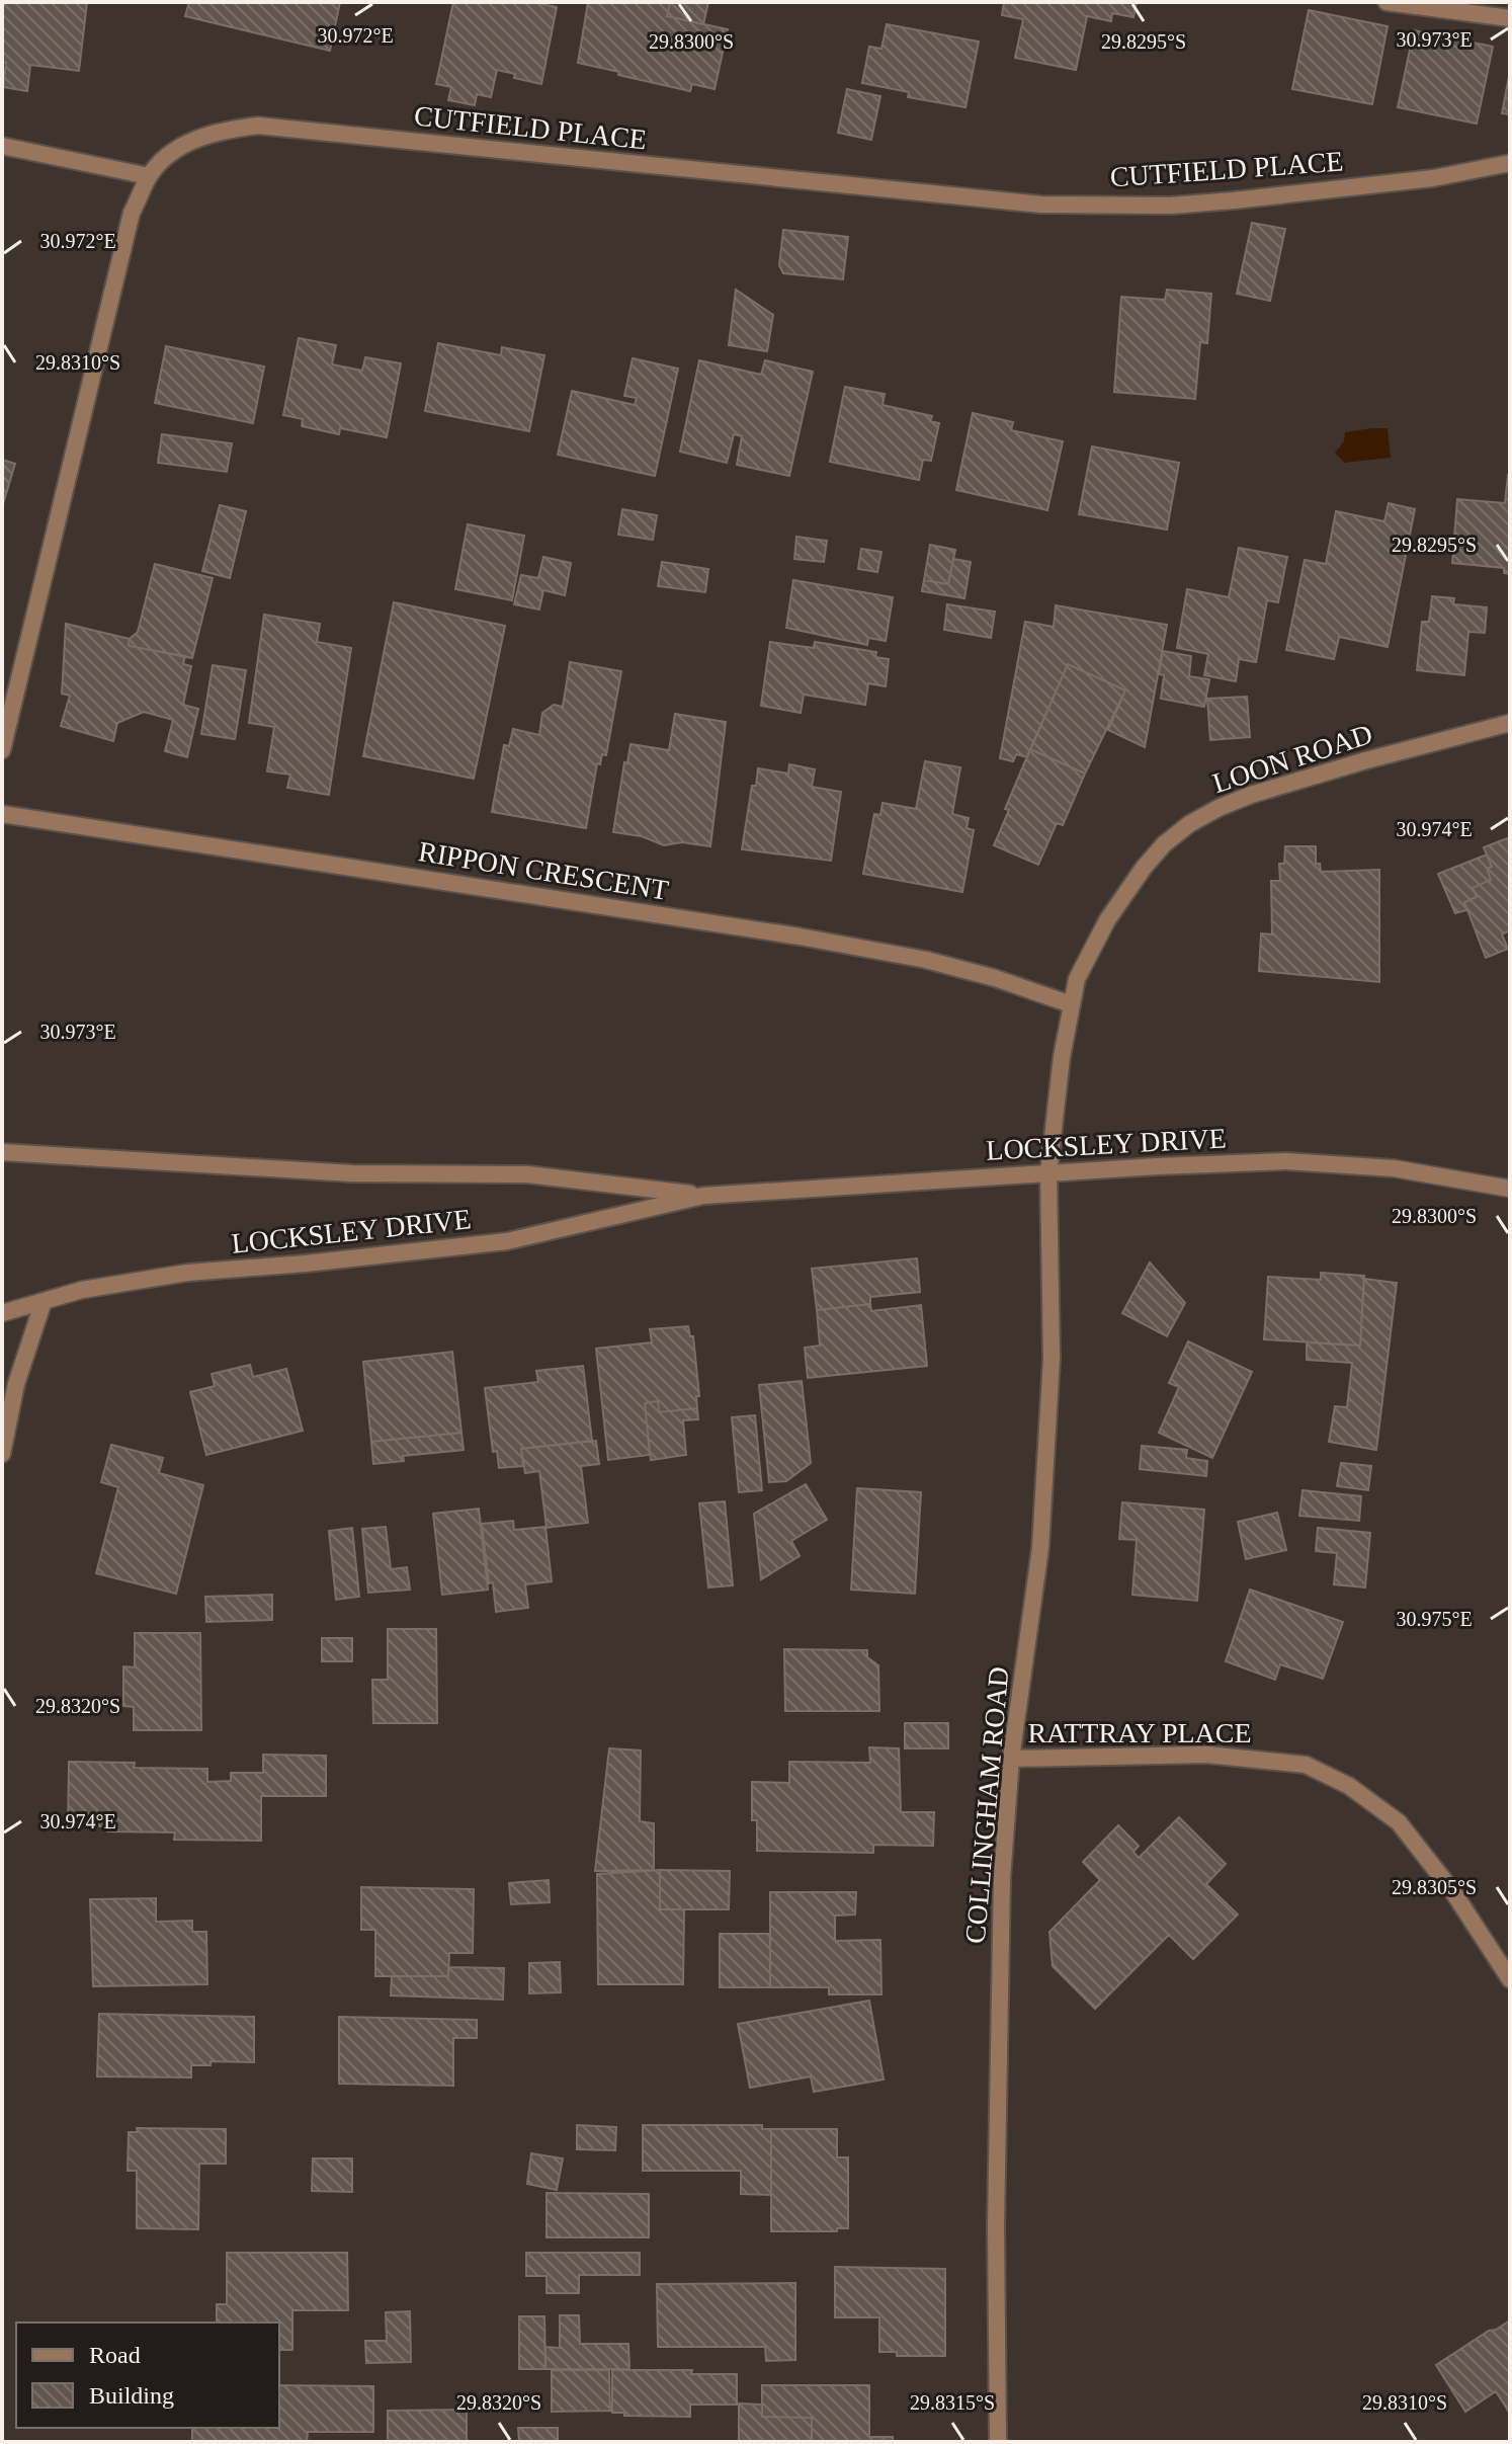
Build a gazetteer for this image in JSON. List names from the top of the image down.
{
  "streets": {
    "street": [
      "CUTFIELD PLACE",
      "LOON ROAD",
      "RIPPON CRESCENT",
      "LOCKSLEY DRIVE",
      "RATTRAY PLACE",
      "COLLINGHAM ROAD"
    ]
  },
  "crossings": [
    ["LOON ROAD", "RIPPON CRESCENT"],
    ["LOON ROAD", "LOCKSLEY DRIVE"],
    ["LOON ROAD", "COLLINGHAM ROAD"],
    ["LOCKSLEY DRIVE", "COLLINGHAM ROAD"],
    ["RATTRAY PLACE", "COLLINGHAM ROAD"]
  ],
  "legend": ["Road", "Building"],
  "coordinates": [
    "30.972°E",
    "30.973°E",
    "29.8300°S",
    "29.8295°S",
    "29.8310°S",
    "30.974°E",
    "30.975°E",
    "29.8320°S",
    "29.8305°S",
    "29.8315°S"
  ]
}
